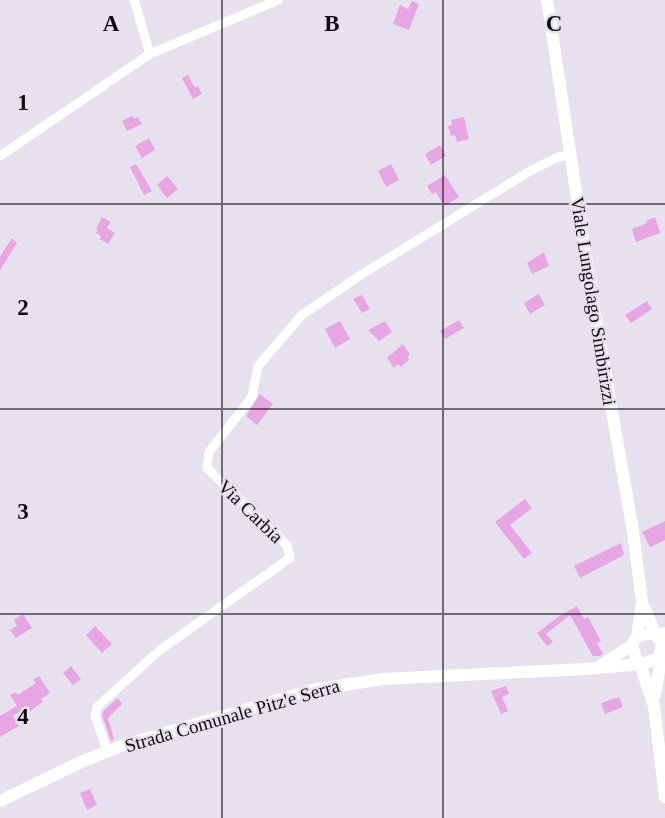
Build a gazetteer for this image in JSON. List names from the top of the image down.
{
  "streets": {
    "main road": ["Viale Lungolago Simbirizzi", "Strada Comunale Pitz'e Serra"],
    "street": ["Via Carbia"]
  },
  "crossings": [
    ["Viale Lungolago Simbirizzi", "Via Carbia"],
    ["Viale Lungolago Simbirizzi", "Strada Comunale Pitz'e Serra"],
    ["Via Carbia", "Strada Comunale Pitz'e Serra"]
  ],
  "grid": {
    "columns": ["A", "B", "C"],
    "rows": [
      "1",
      "2",
      "3",
      "4"
    ]
  }
}
